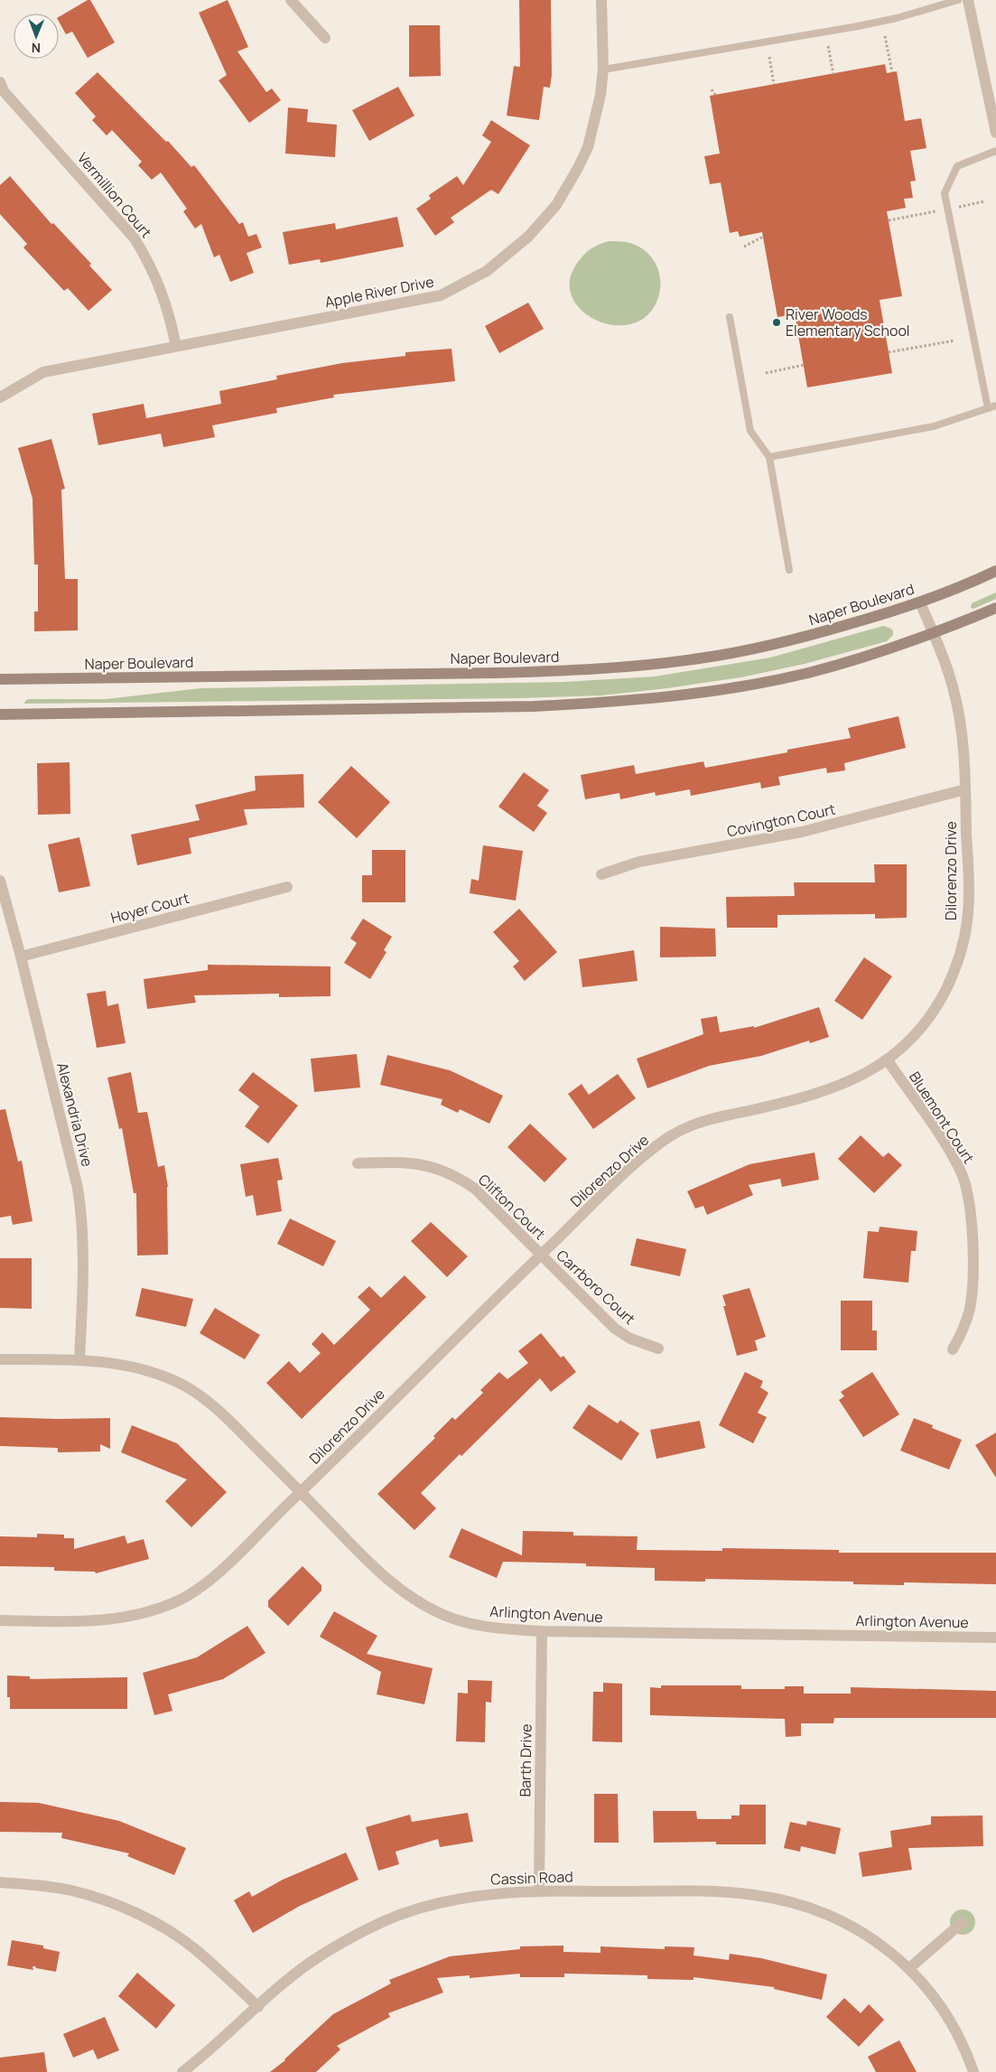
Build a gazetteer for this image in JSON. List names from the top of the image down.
{
  "streets": {
    "main road": ["Naper Boulevard"],
    "street": [
      "Vermillion Court",
      "Apple River Drive",
      "Covington Court",
      "Dilorenzo Drive",
      "Hoyer Court",
      "Alexandria Drive",
      "Bluemont Court",
      "Clifton Court",
      "Carrboro Court",
      "Arlington Avenue",
      "Barth Drive",
      "Cassin Road"
    ]
  },
  "crossings": [
    ["Vermillion Court", "Apple River Drive"],
    ["Naper Boulevard", "Dilorenzo Drive"],
    ["Covington Court", "Dilorenzo Drive"],
    ["Dilorenzo Drive", "Bluemont Court"],
    ["Dilorenzo Drive", "Clifton Court"],
    ["Dilorenzo Drive", "Carrboro Court"],
    ["Dilorenzo Drive", "Arlington Avenue"],
    ["Hoyer Court", "Alexandria Drive"],
    ["Alexandria Drive", "Arlington Avenue"],
    ["Clifton Court", "Carrboro Court"],
    ["Arlington Avenue", "Barth Drive"],
    ["Barth Drive", "Cassin Road"]
  ],
  "places": ["River Woods Elementary School"],
  "north": "bottom"
}
